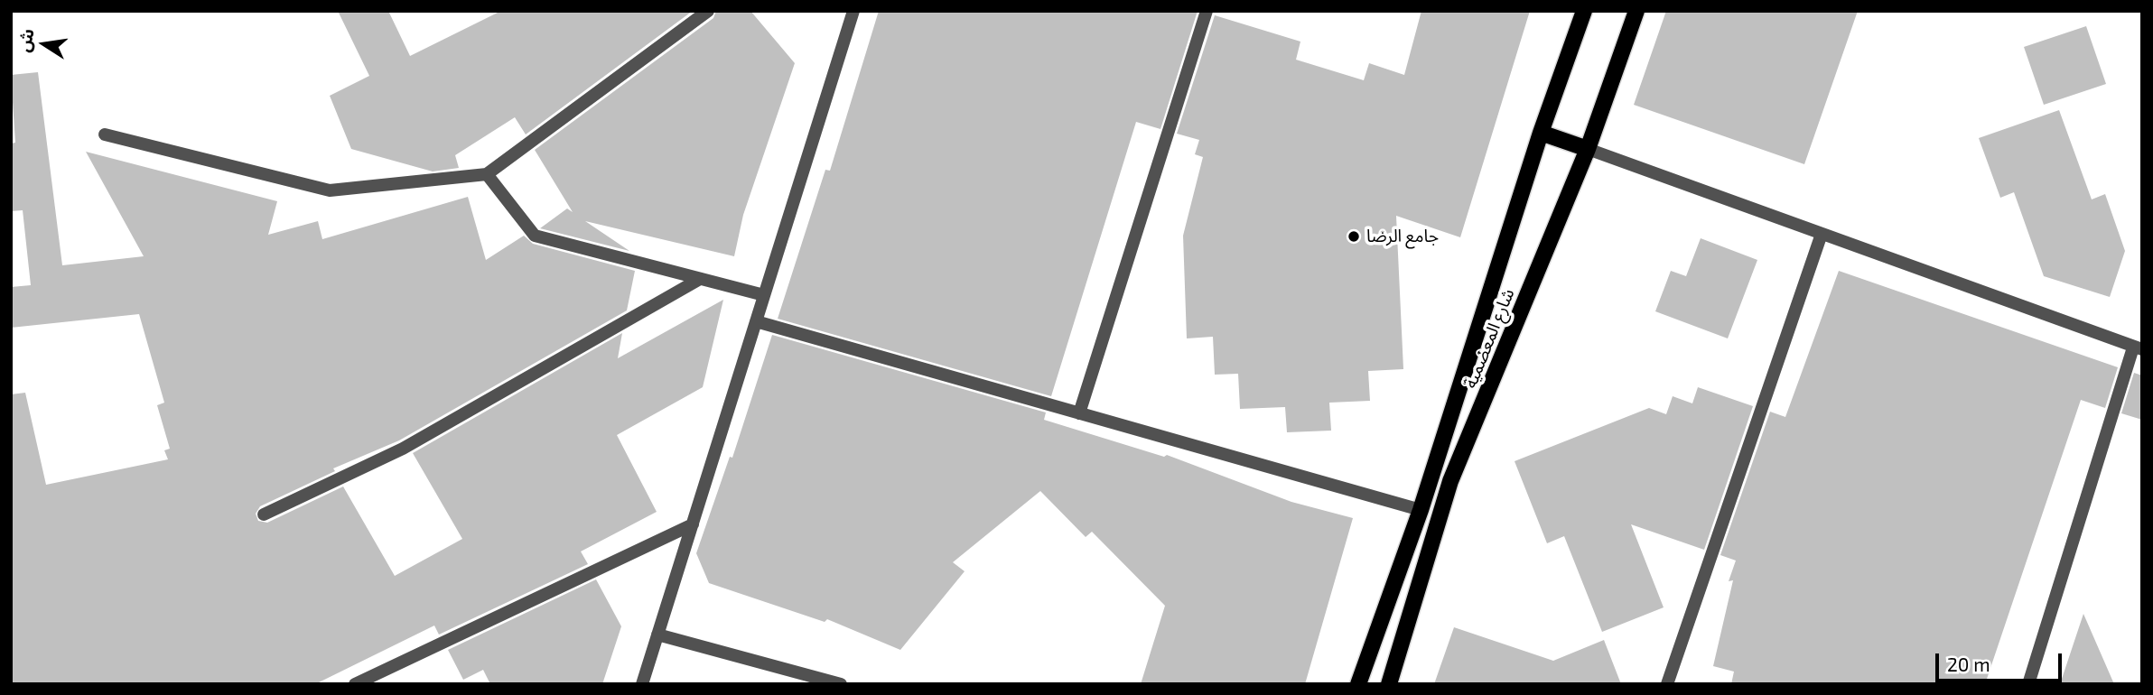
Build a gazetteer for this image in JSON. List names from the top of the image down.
{
  "streets": {
    "main road": ["شارع المعضمية"]
  },
  "places": ["جامع الرضا"],
  "scale_bar": "20 m",
  "north": "left"
}
